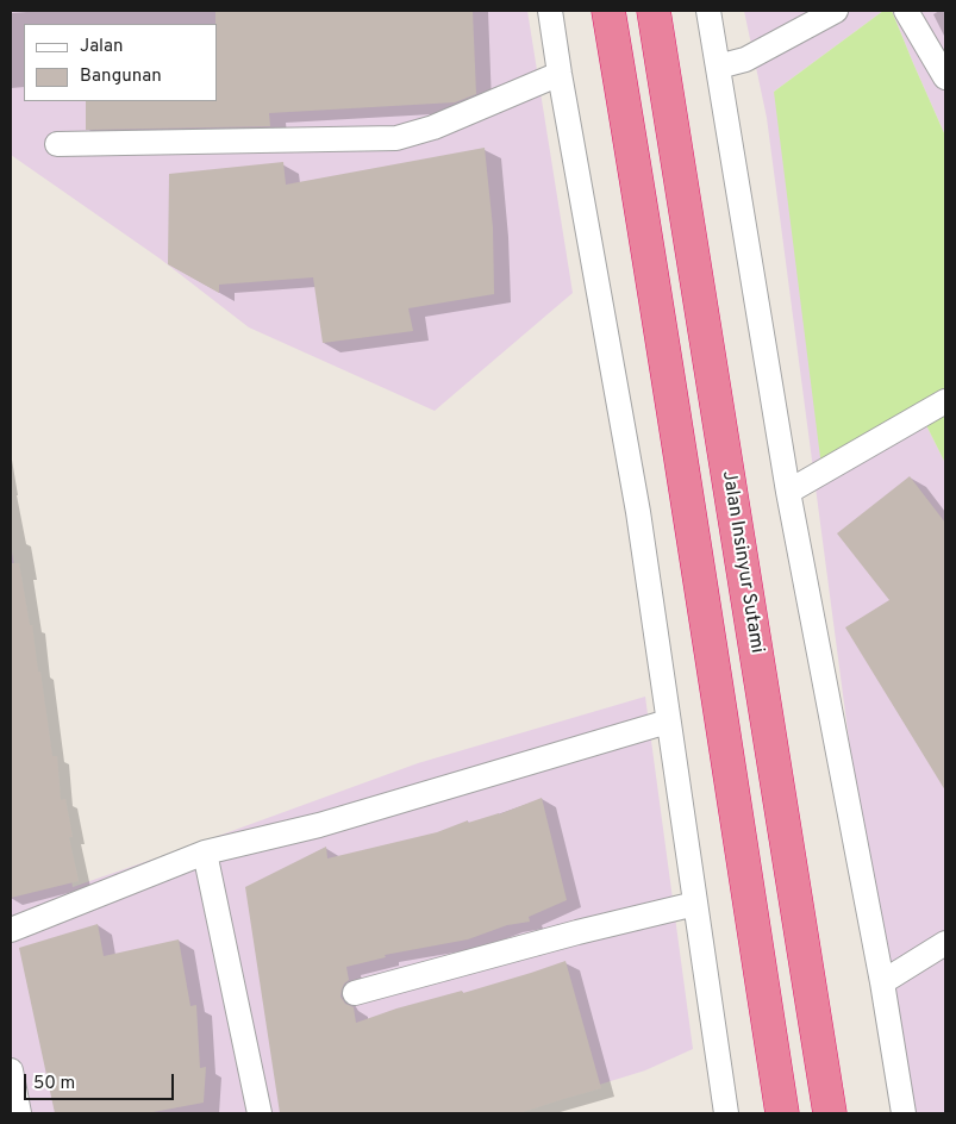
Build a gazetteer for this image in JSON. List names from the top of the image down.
{
  "streets": {
    "highway": ["Jalan Insinyur Sutami"]
  },
  "legend": ["Jalan", "Bangunan"],
  "scale_bar": "50 m"
}
